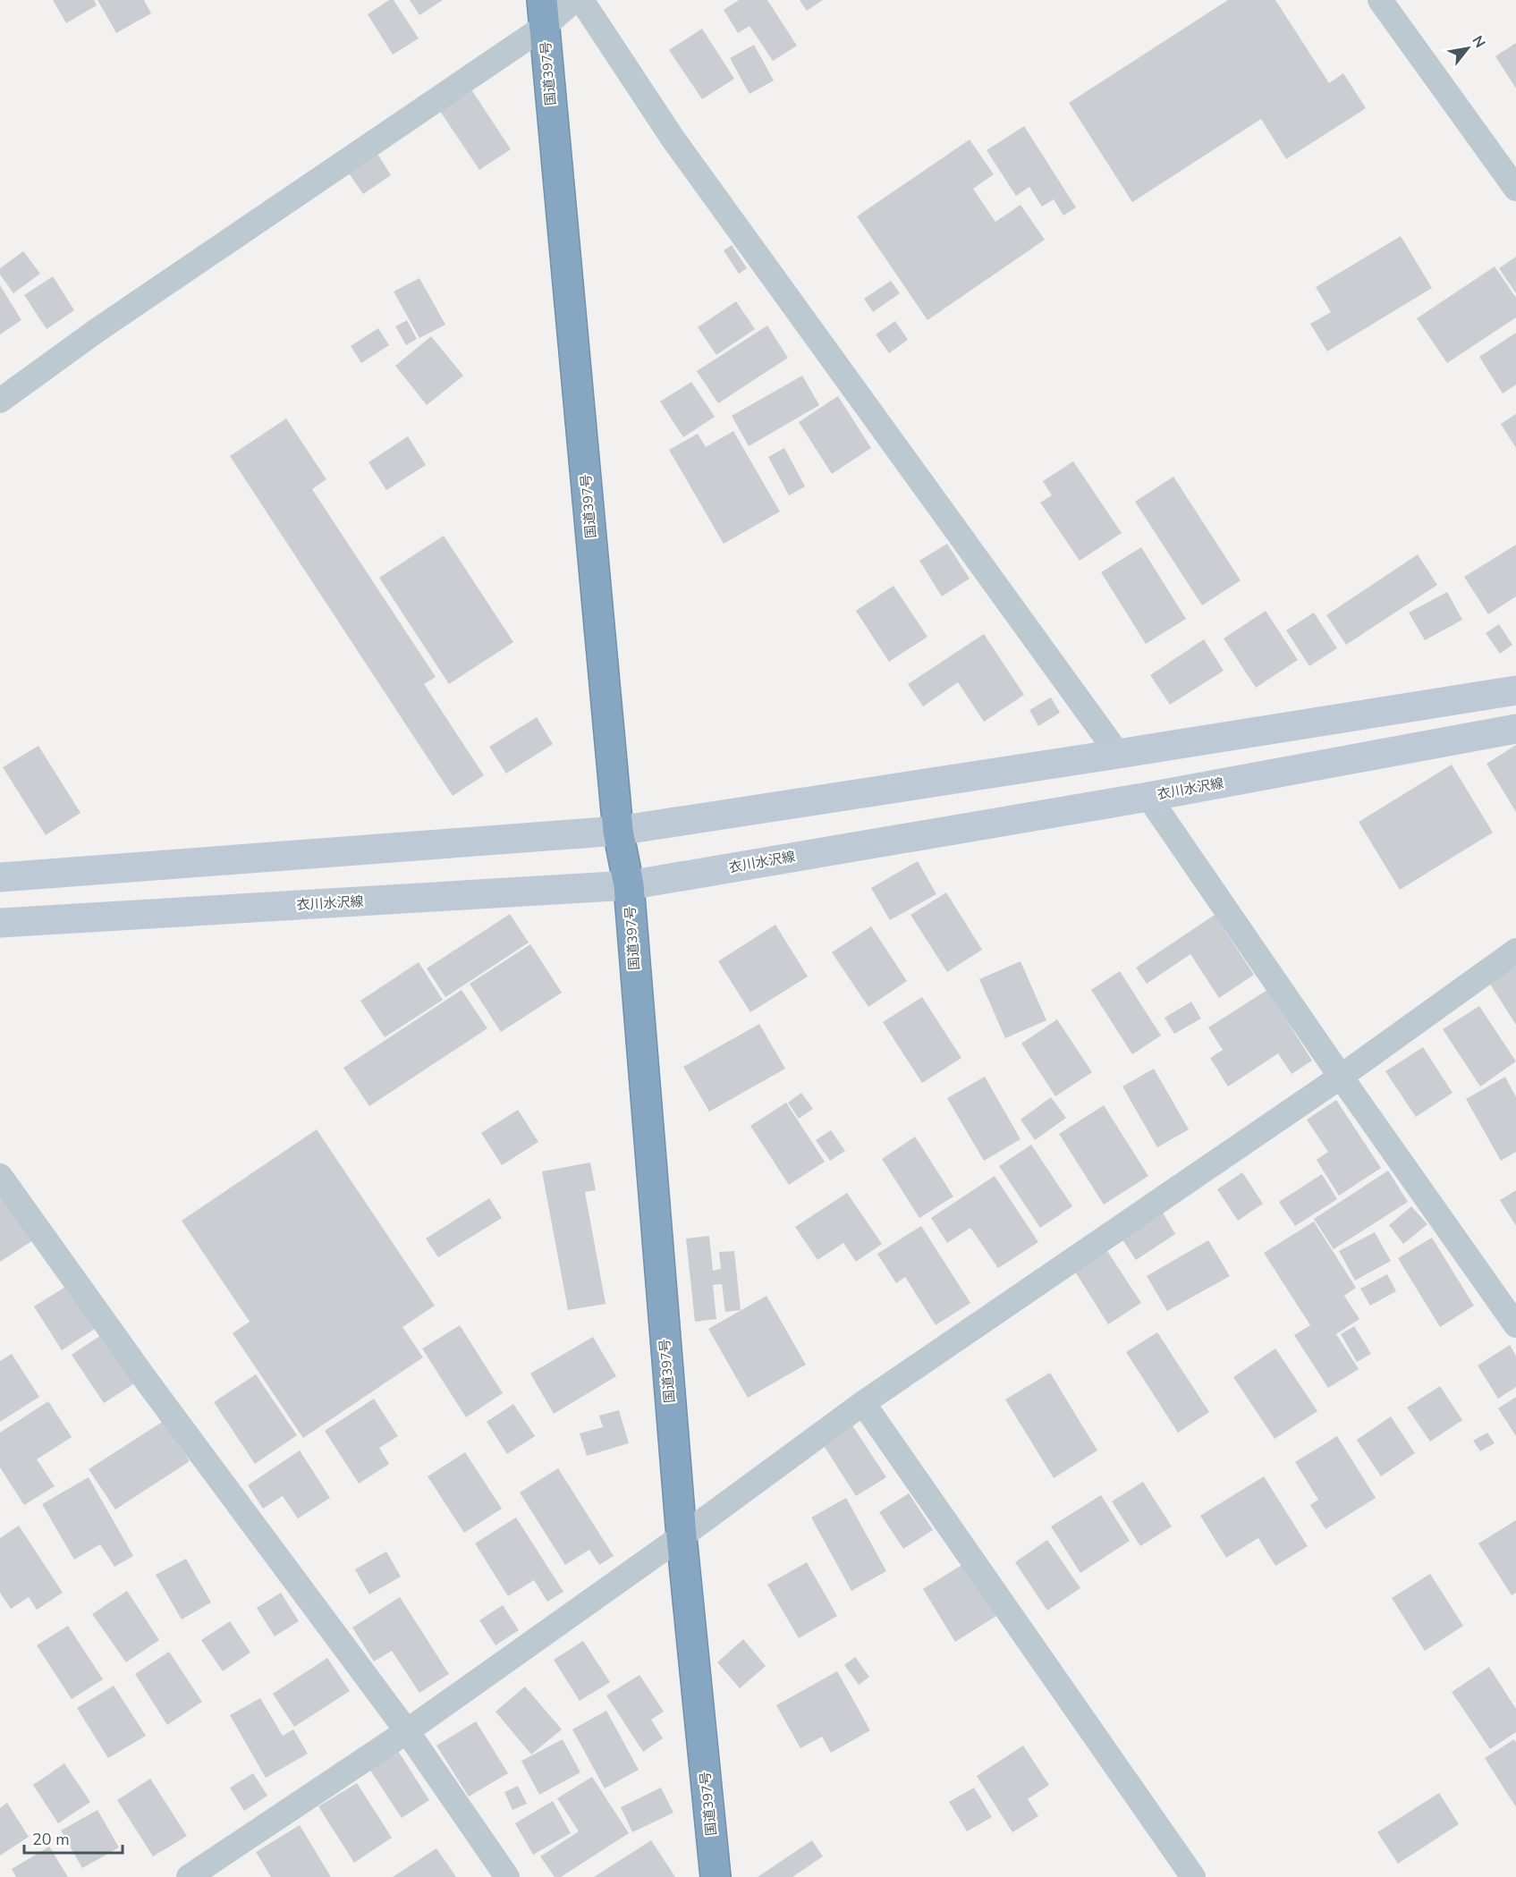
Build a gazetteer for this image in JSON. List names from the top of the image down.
{
  "streets": {
    "highway": ["国道397号"],
    "main road": ["衣川水沢線"]
  },
  "crossings": [
    ["国道397号", "衣川水沢線"]
  ],
  "scale_bar": "20 m",
  "north": "top right"
}
